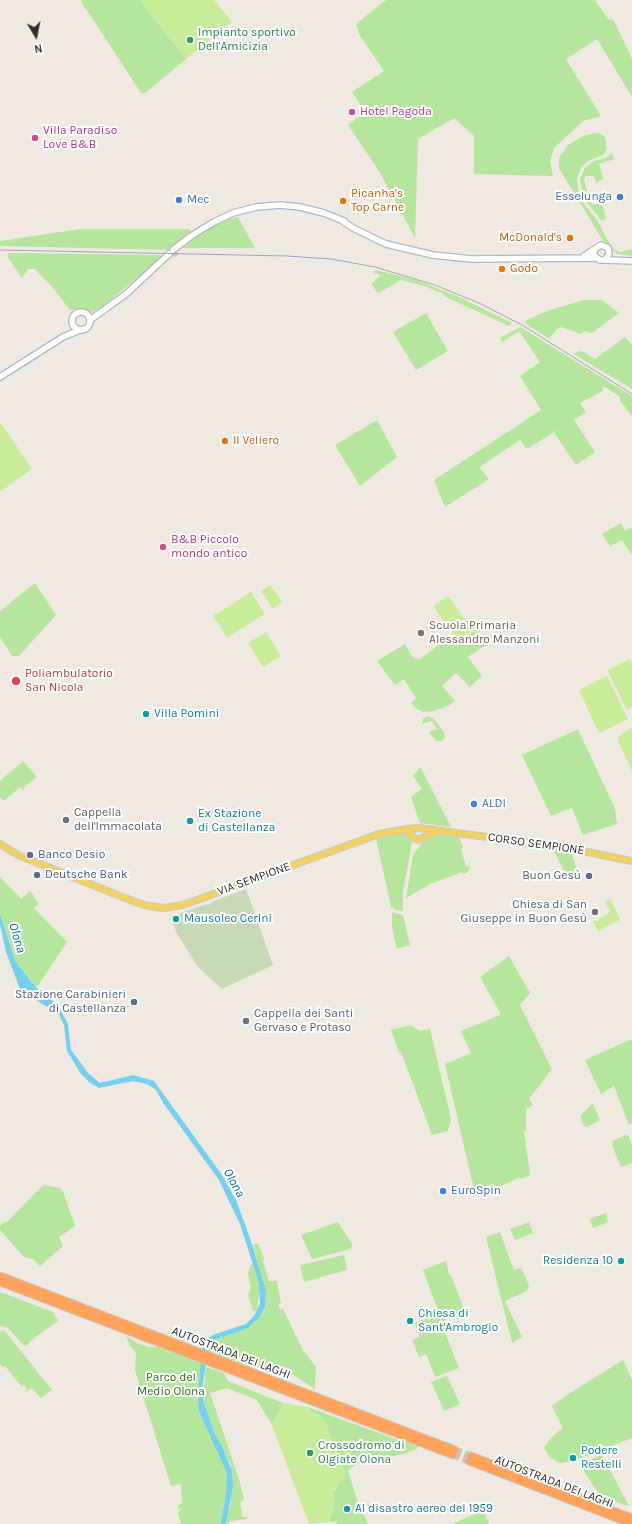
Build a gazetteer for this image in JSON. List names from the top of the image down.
{
  "streets": {
    "highway": ["AUTOSTRADA DEI LAGHI"],
    "main road": ["CORSO SEMPIONE", "VIA SEMPIONE"]
  },
  "crossings": [
    ["CORSO SEMPIONE", "VIA SEMPIONE"]
  ],
  "water": ["Olona"],
  "parks": ["Parco del Medio Olona"],
  "places": [
    "Impianto sportivo Dell'Amicizia",
    "Hotel Pagoda",
    "Villa Paradiso Love B&B",
    "Esselunga",
    "Mec",
    "Picanha's Top Carne",
    "McDonald's",
    "Godo",
    "Il Veliero",
    "B&B Piccolo mondo antico",
    "Scuola Primaria Alessandro Manzoni",
    "Poliambulatorio San Nicola",
    "Villa Pomini",
    "ALDI",
    "Cappella dell'Immacolata",
    "Ex Stazione di Castellanza",
    "Banco Desio",
    "Deutsche Bank",
    "Buon Gesù",
    "Chiesa di San Giuseppe in Buon Gesù",
    "Mausoleo Cerini",
    "Stazione Carabinieri di Castellanza",
    "Cappella dei Santi Gervaso e Protaso",
    "EuroSpin",
    "Residenza 10",
    "Chiesa di Sant'Ambrogio",
    "Crossodromo di Olgiate Olona",
    "Podere Restelli",
    "Al disastro aereo del 1959"
  ],
  "north": "bottom"
}
